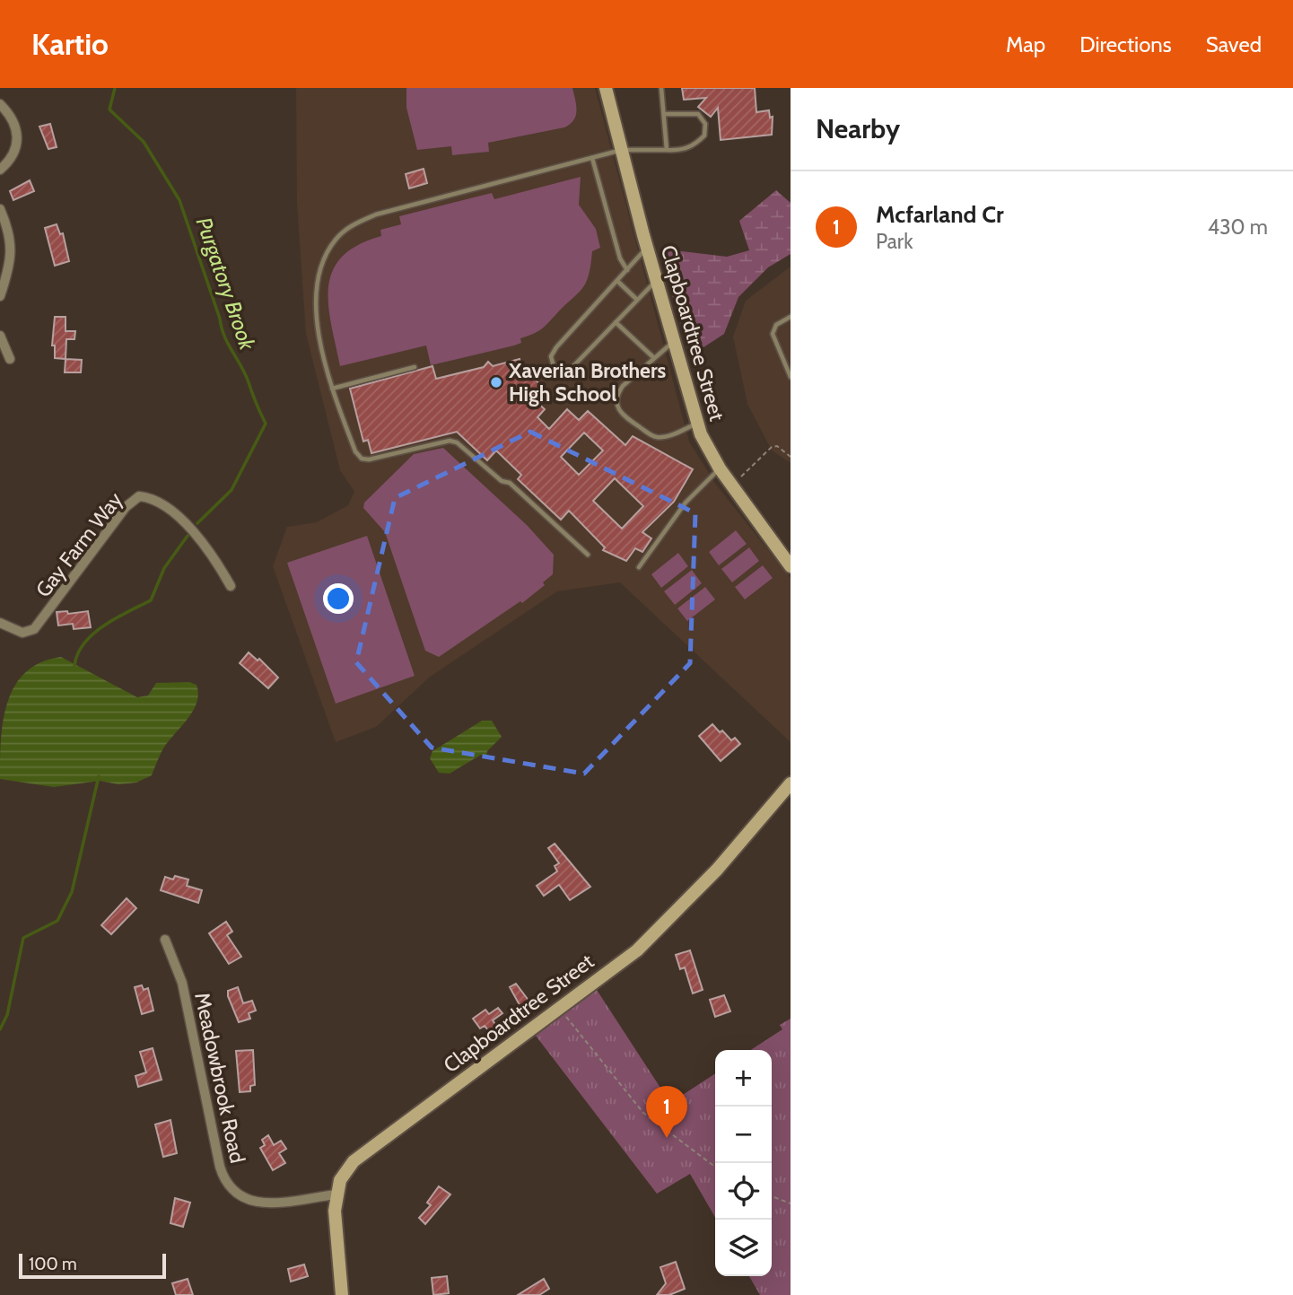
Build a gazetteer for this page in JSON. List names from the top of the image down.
{
  "streets": {
    "main road": ["Clapboardtree Street"],
    "street": ["Gay Farm Way", "Meadowbrook Road"]
  },
  "crossings": [
    ["Clapboardtree Street", "Meadowbrook Road"]
  ],
  "water": ["Purgatory Brook"],
  "places": ["Xaverian Brothers High School"],
  "scale_bar": "100 m",
  "page": {
    "header": "Kartio",
    "nav": ["Map", "Directions", "Saved"],
    "heading": "Nearby",
    "list": [
      {
        "mark": "1",
        "name": "Mcfarland Cr",
        "note": "Park",
        "value": "430 m"
      }
    ],
    "map_buttons": ["+", "−"],
    "pins": "1",
    "scale": "100 m"
  }
}
